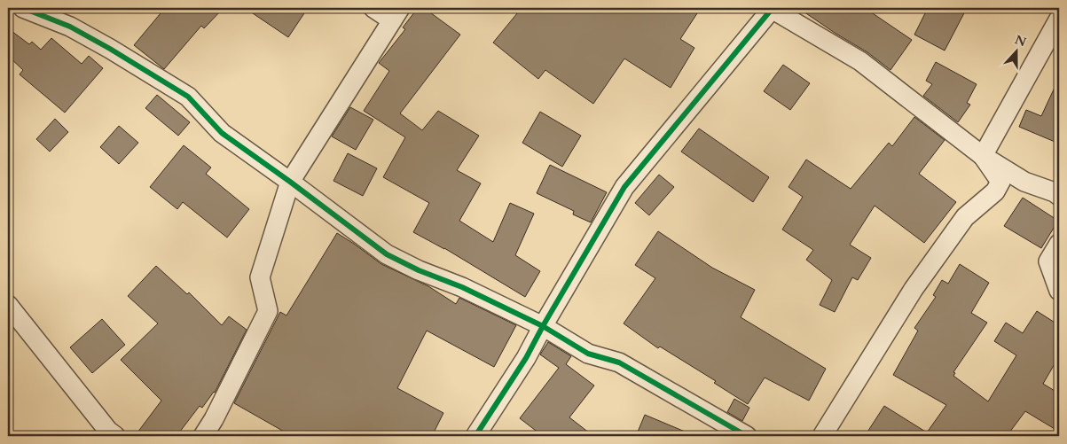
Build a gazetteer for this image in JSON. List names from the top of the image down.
{
  "north": "top"
}
